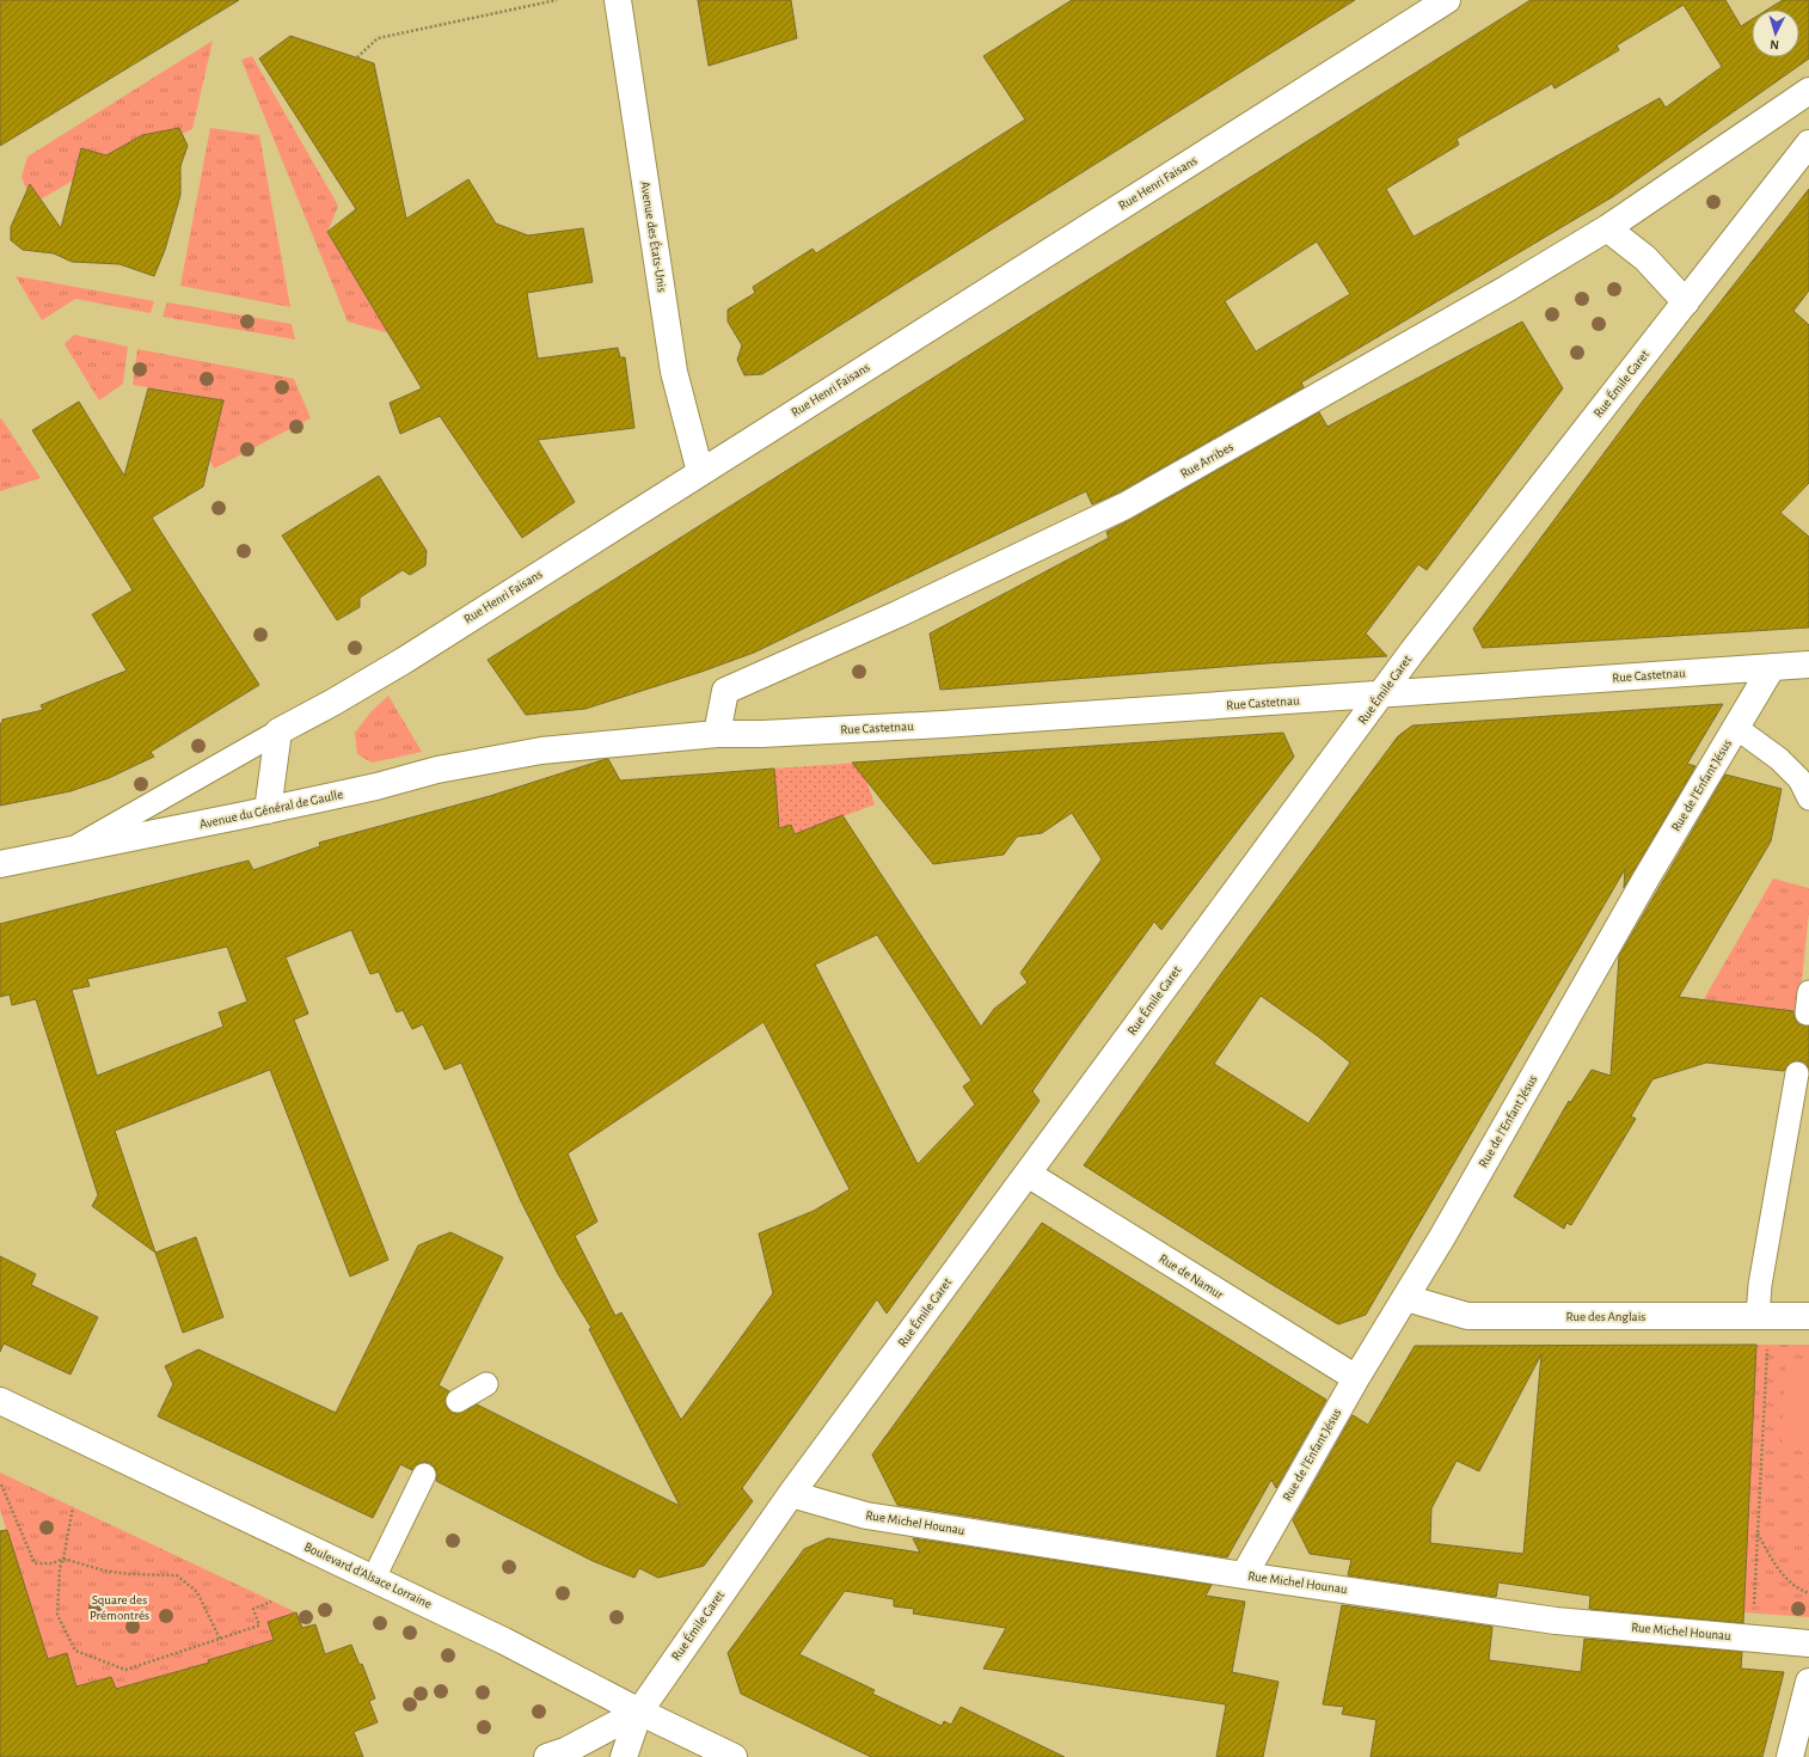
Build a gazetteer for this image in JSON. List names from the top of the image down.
{
  "streets": {
    "street": [
      "Rue Henri Faisans",
      "Avenue des États-Unis",
      "Rue Émile Garet",
      "Rue Arribes",
      "Rue Castetnau",
      "Rue de l'Enfant Jésus",
      "Avenue du Général de Gaulle",
      "Rue de Namur",
      "Rue des Anglais",
      "Rue Michel Hounau",
      "Boulevard d'Alsace Lorraine"
    ]
  },
  "crossings": [
    ["Rue Henri Faisans", "Avenue des États-Unis"],
    ["Rue Émile Garet", "Rue Castetnau"],
    ["Rue Émile Garet", "Rue de Namur"],
    ["Rue Émile Garet", "Rue Michel Hounau"],
    ["Rue Émile Garet", "Boulevard d'Alsace Lorraine"],
    ["Rue Arribes", "Rue Castetnau"],
    ["Rue Castetnau", "Rue de l'Enfant Jésus"],
    ["Rue Castetnau", "Avenue du Général de Gaulle"],
    ["Rue de l'Enfant Jésus", "Rue de Namur"],
    ["Rue de l'Enfant Jésus", "Rue des Anglais"],
    ["Rue de l'Enfant Jésus", "Rue Michel Hounau"]
  ],
  "parks": ["Square des Prémontrés"],
  "north": "bottom"
}
